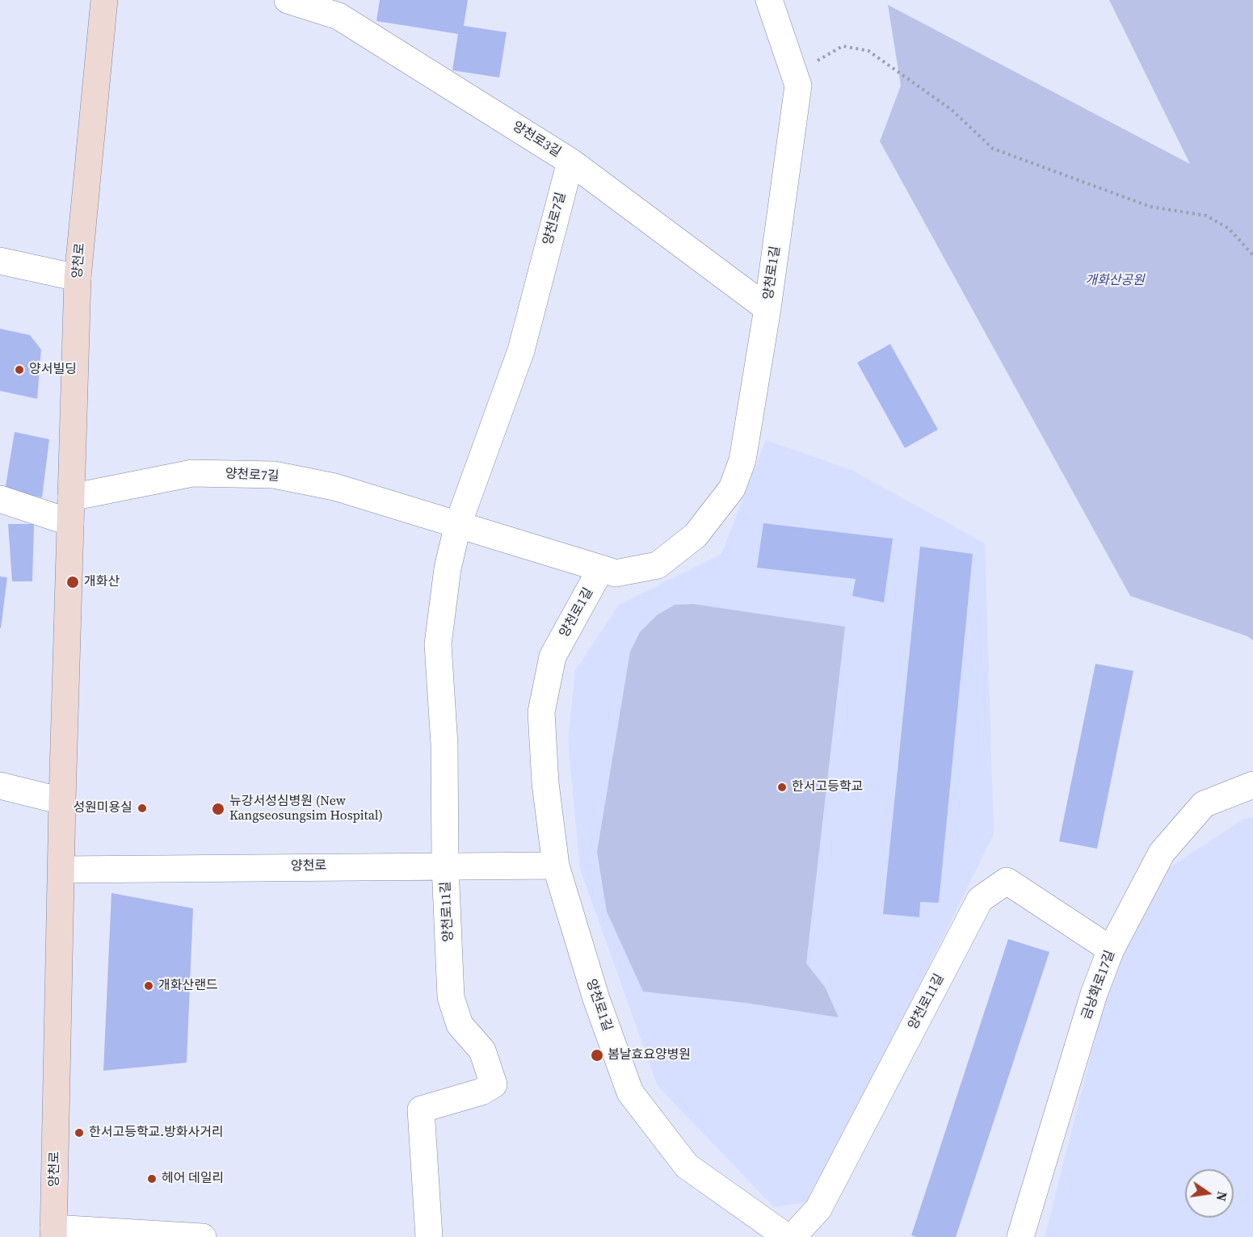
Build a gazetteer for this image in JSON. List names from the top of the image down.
{
  "streets": {
    "main road": ["양천로"],
    "street": [
      "양천로3길",
      "양천로7길",
      "양천로1길",
      "양천로11길",
      "금낭화로17길"
    ]
  },
  "crossings": [
    ["양천로3길", "양천로7길"],
    ["양천로3길", "양천로1길"],
    ["양천로7길", "양천로"],
    ["양천로7길", "양천로1길"],
    ["양천로7길", "양천로11길"],
    ["양천로", "양천로1길"],
    ["양천로", "양천로11길"],
    ["양천로11길", "금낭화로17길"]
  ],
  "parks": ["개화산공원"],
  "places": [
    "양서빌딩",
    "개화산",
    "한서고등학교",
    "성원미용실",
    "뉴강서성심병원 (New Kangseosungsim Hospital)",
    "개화산랜드",
    "봄날효요양병원",
    "한서고등학교.방화사거리",
    "헤어 데일리"
  ],
  "north": "right"
}
